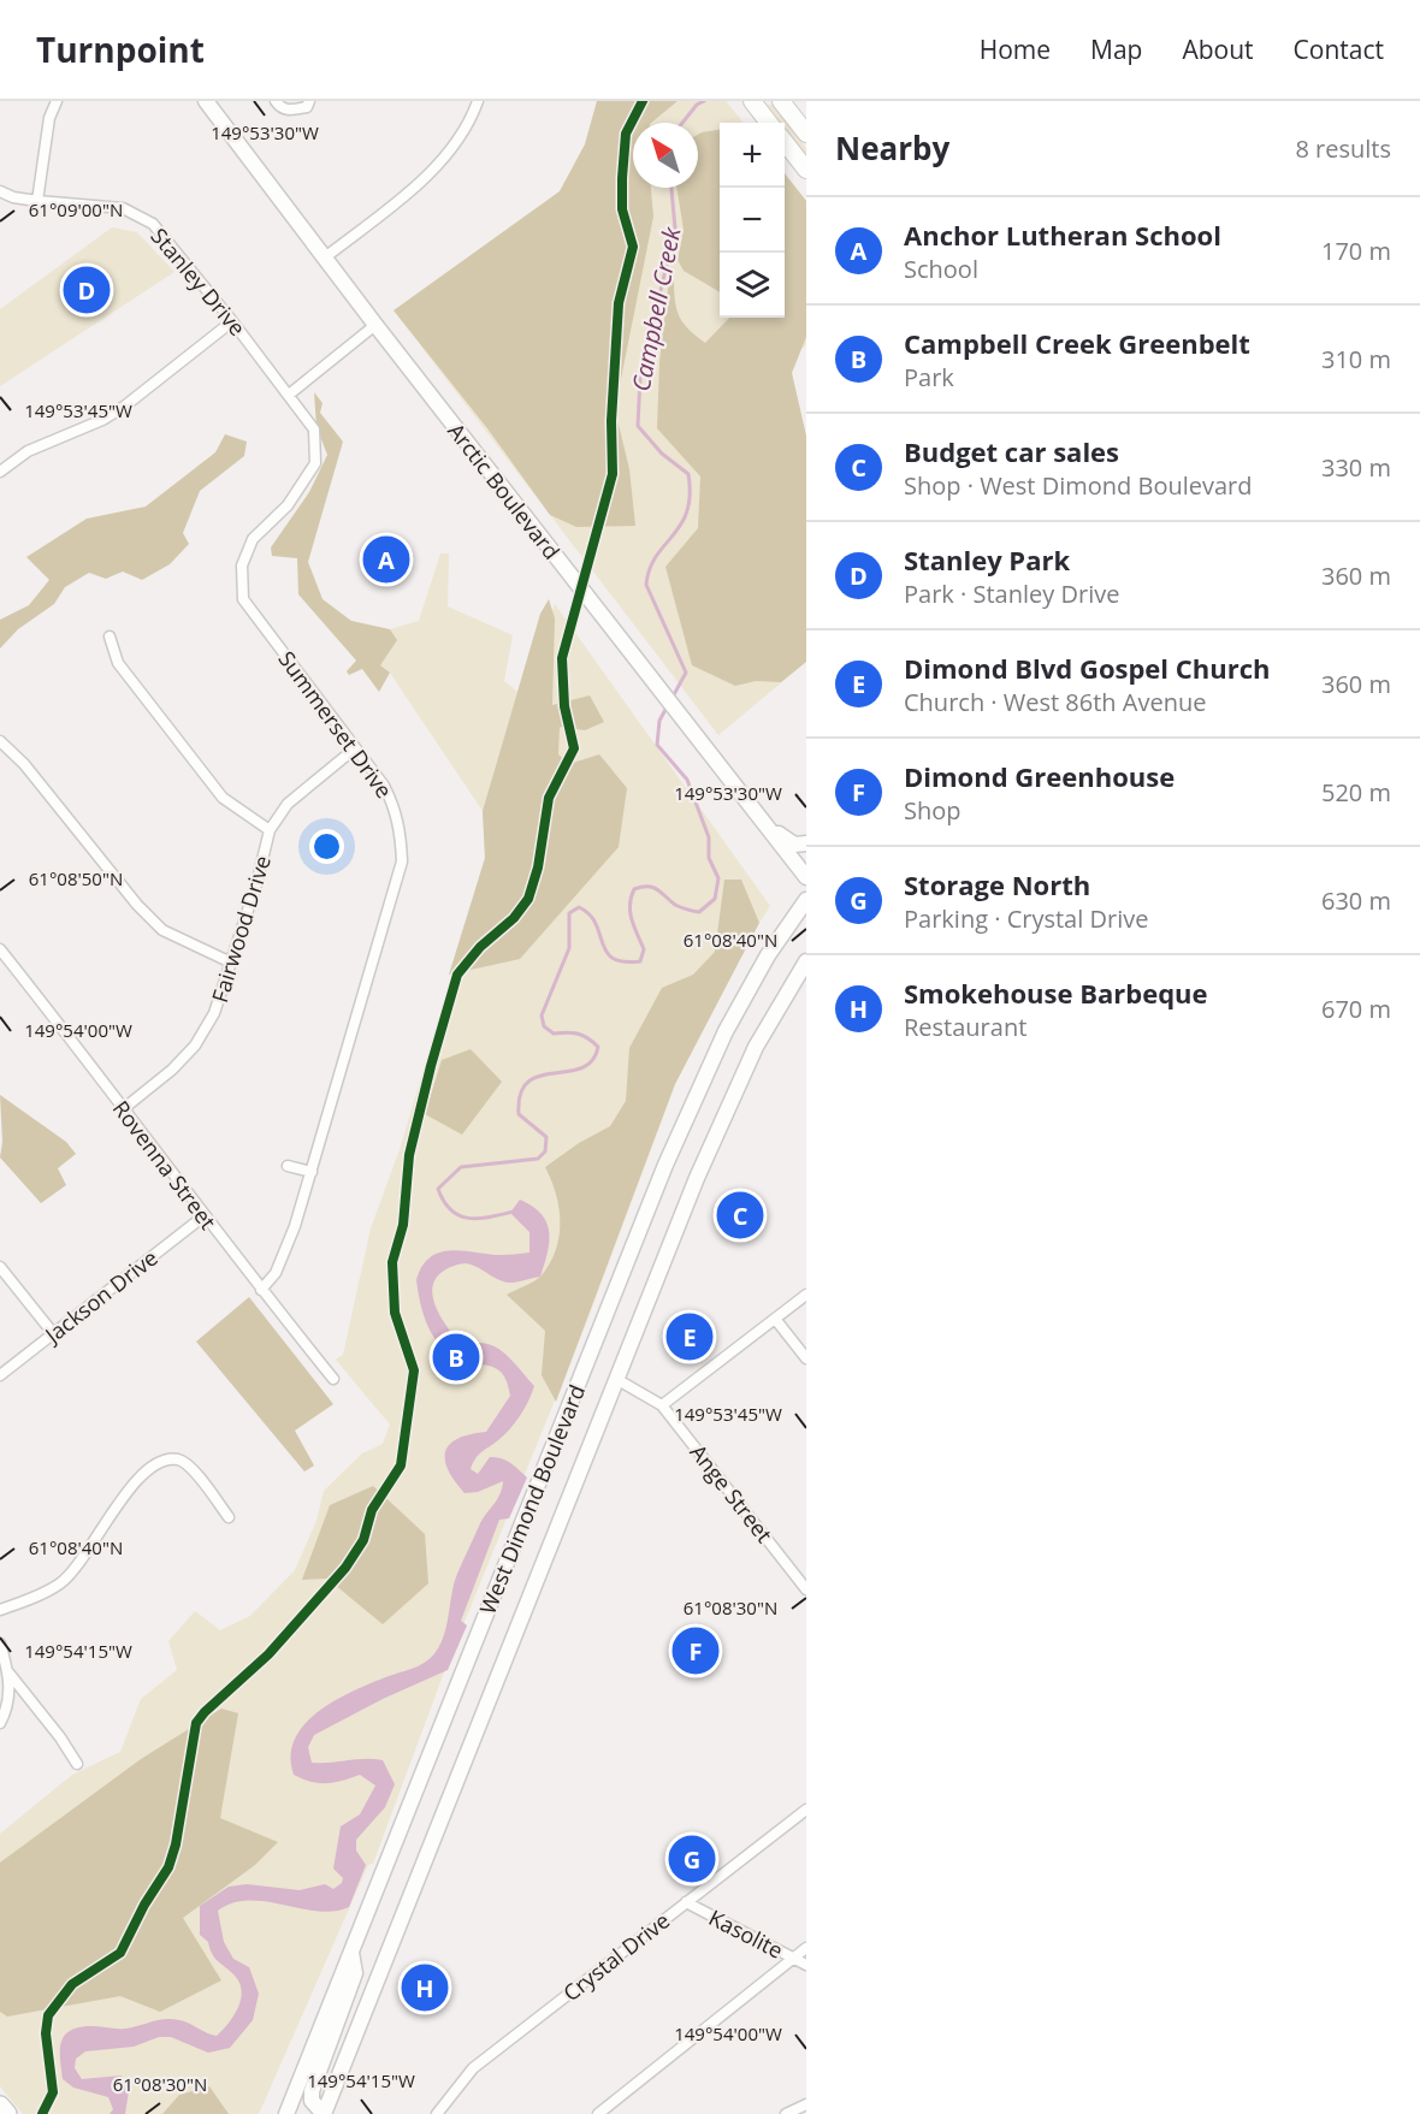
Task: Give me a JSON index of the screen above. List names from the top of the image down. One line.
{"streets":{"main road":["Arctic Boulevard","West Dimond Boulevard"],"street":["Stanley Drive","Summerset Drive","Fairwood Drive","Rovenna Street","Jackson Drive","Ange Street","Kasolite","Crystal Drive"]},"crossings":[["Stanley Drive","Summerset Drive"],["Summerset Drive","Fairwood Drive"],["Summerset Drive","Rovenna Street"],["Fairwood Drive","Rovenna Street"],["Rovenna Street","Jackson Drive"],["Ange Street","West Dimond Boulevard"],["Kasolite","Crystal Drive"]],"water":["Campbell Creek"],"north":"top left","page":{"header":"Turnpoint","nav":["Home","Map","About","Contact"],"heading":["Nearby","8 results"],"map_buttons":["+","−"],"list":[{"mark":"A","name":"Anchor Lutheran School","note":"School","value":"170 m"},{"mark":"B","name":"Campbell Creek Greenbelt","note":"Park","value":"310 m"},{"mark":"C","name":"Budget car sales","note":"Shop · West Dimond Boulevard","value":"330 m"},{"mark":"D","name":"Stanley Park","note":"Park · Stanley Drive","value":"360 m"},{"mark":"E","name":"Dimond Blvd Gospel Church","note":"Church · West 86th Avenue","value":"360 m"},{"mark":"F","name":"Dimond Greenhouse","note":"Shop","value":"520 m"},{"mark":"G","name":"Storage North","note":"Parking · Crystal Drive","value":"630 m"},{"mark":"H","name":"Smokehouse Barbeque","note":"Restaurant","value":"670 m"}],"pins":["D","A","C","E","B","F","G","H"]},"coordinates":["149°53'30\"W","61°09'00\"N","149°53'45\"W","61°08'50\"N","61°08'40\"N","149°54'00\"W","61°08'30\"N","149°54'15\"W"]}
